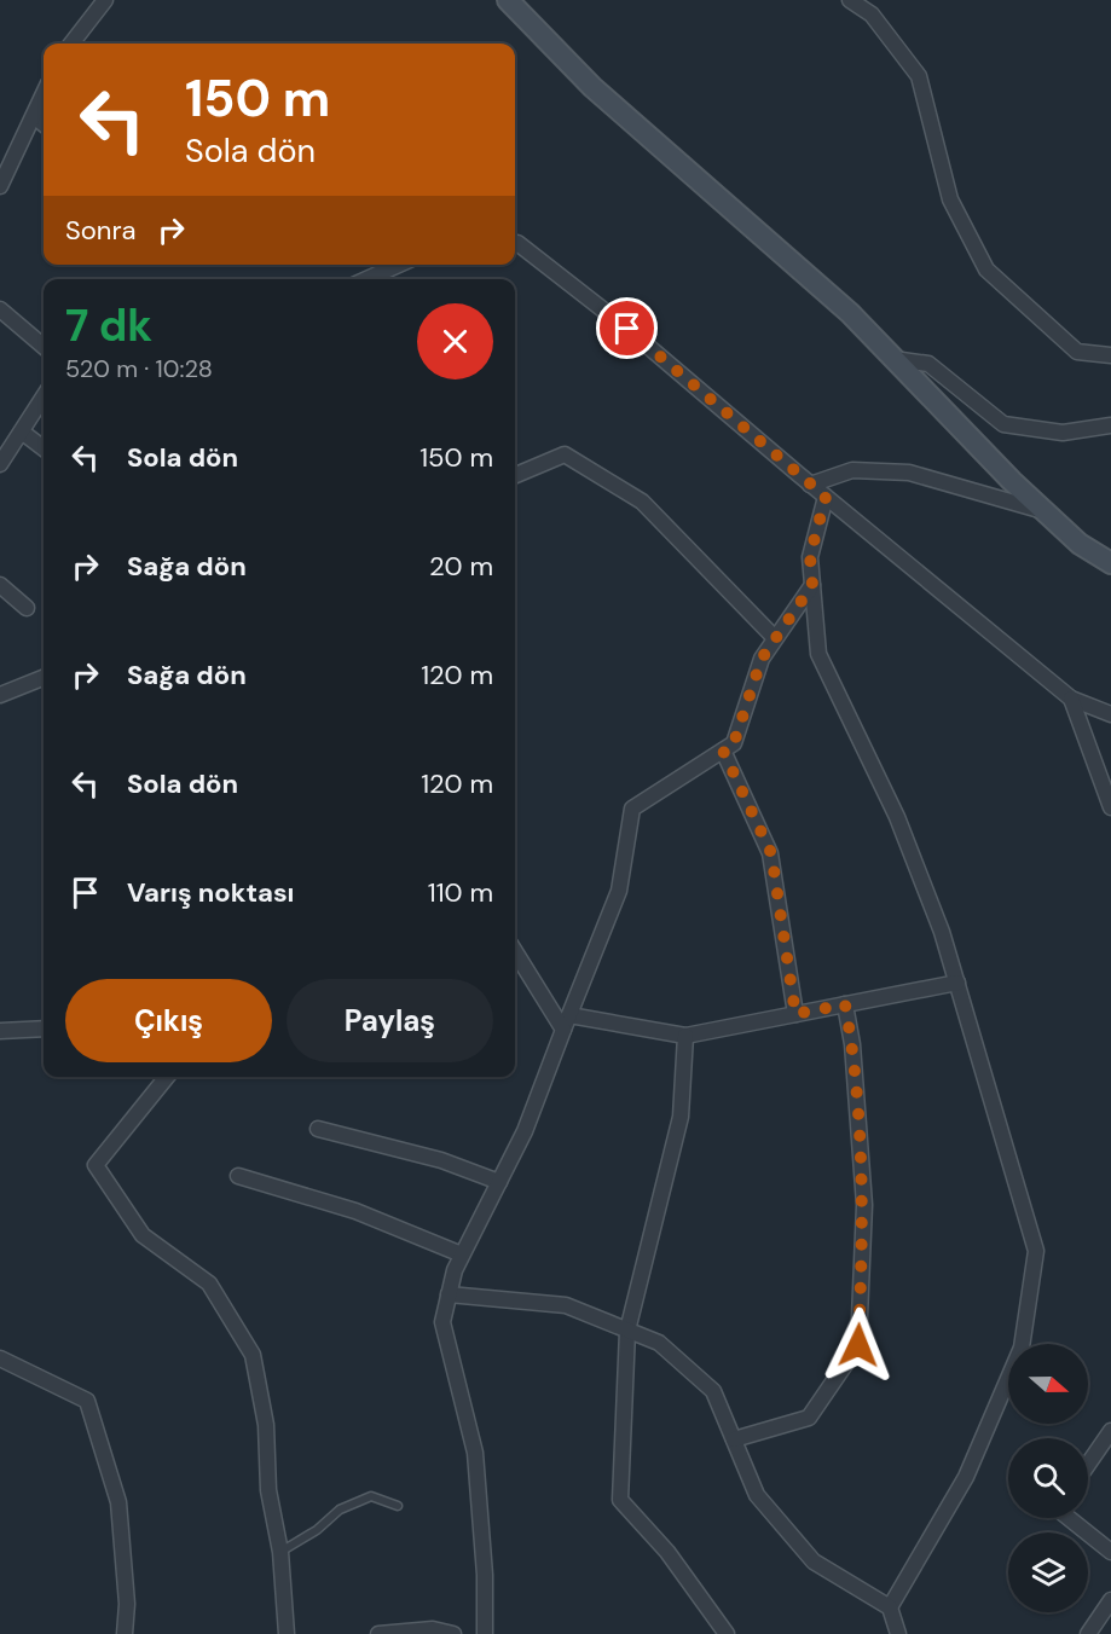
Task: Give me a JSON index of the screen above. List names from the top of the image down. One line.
{"north":"right","page":{"turn":["150 m","Sola dön"],"then":"Sonra","heading":["7 dk","520 m · 10:28"],"list":[{"name":"Sola dön","value":"150 m"},{"name":"Sağa dön","value":"20 m"},{"name":"Sağa dön","value":"120 m"},{"name":"Sola dön","value":"120 m"},{"name":"Varış noktası","value":"110 m"}],"buttons":["Çıkış","Paylaş"]}}
